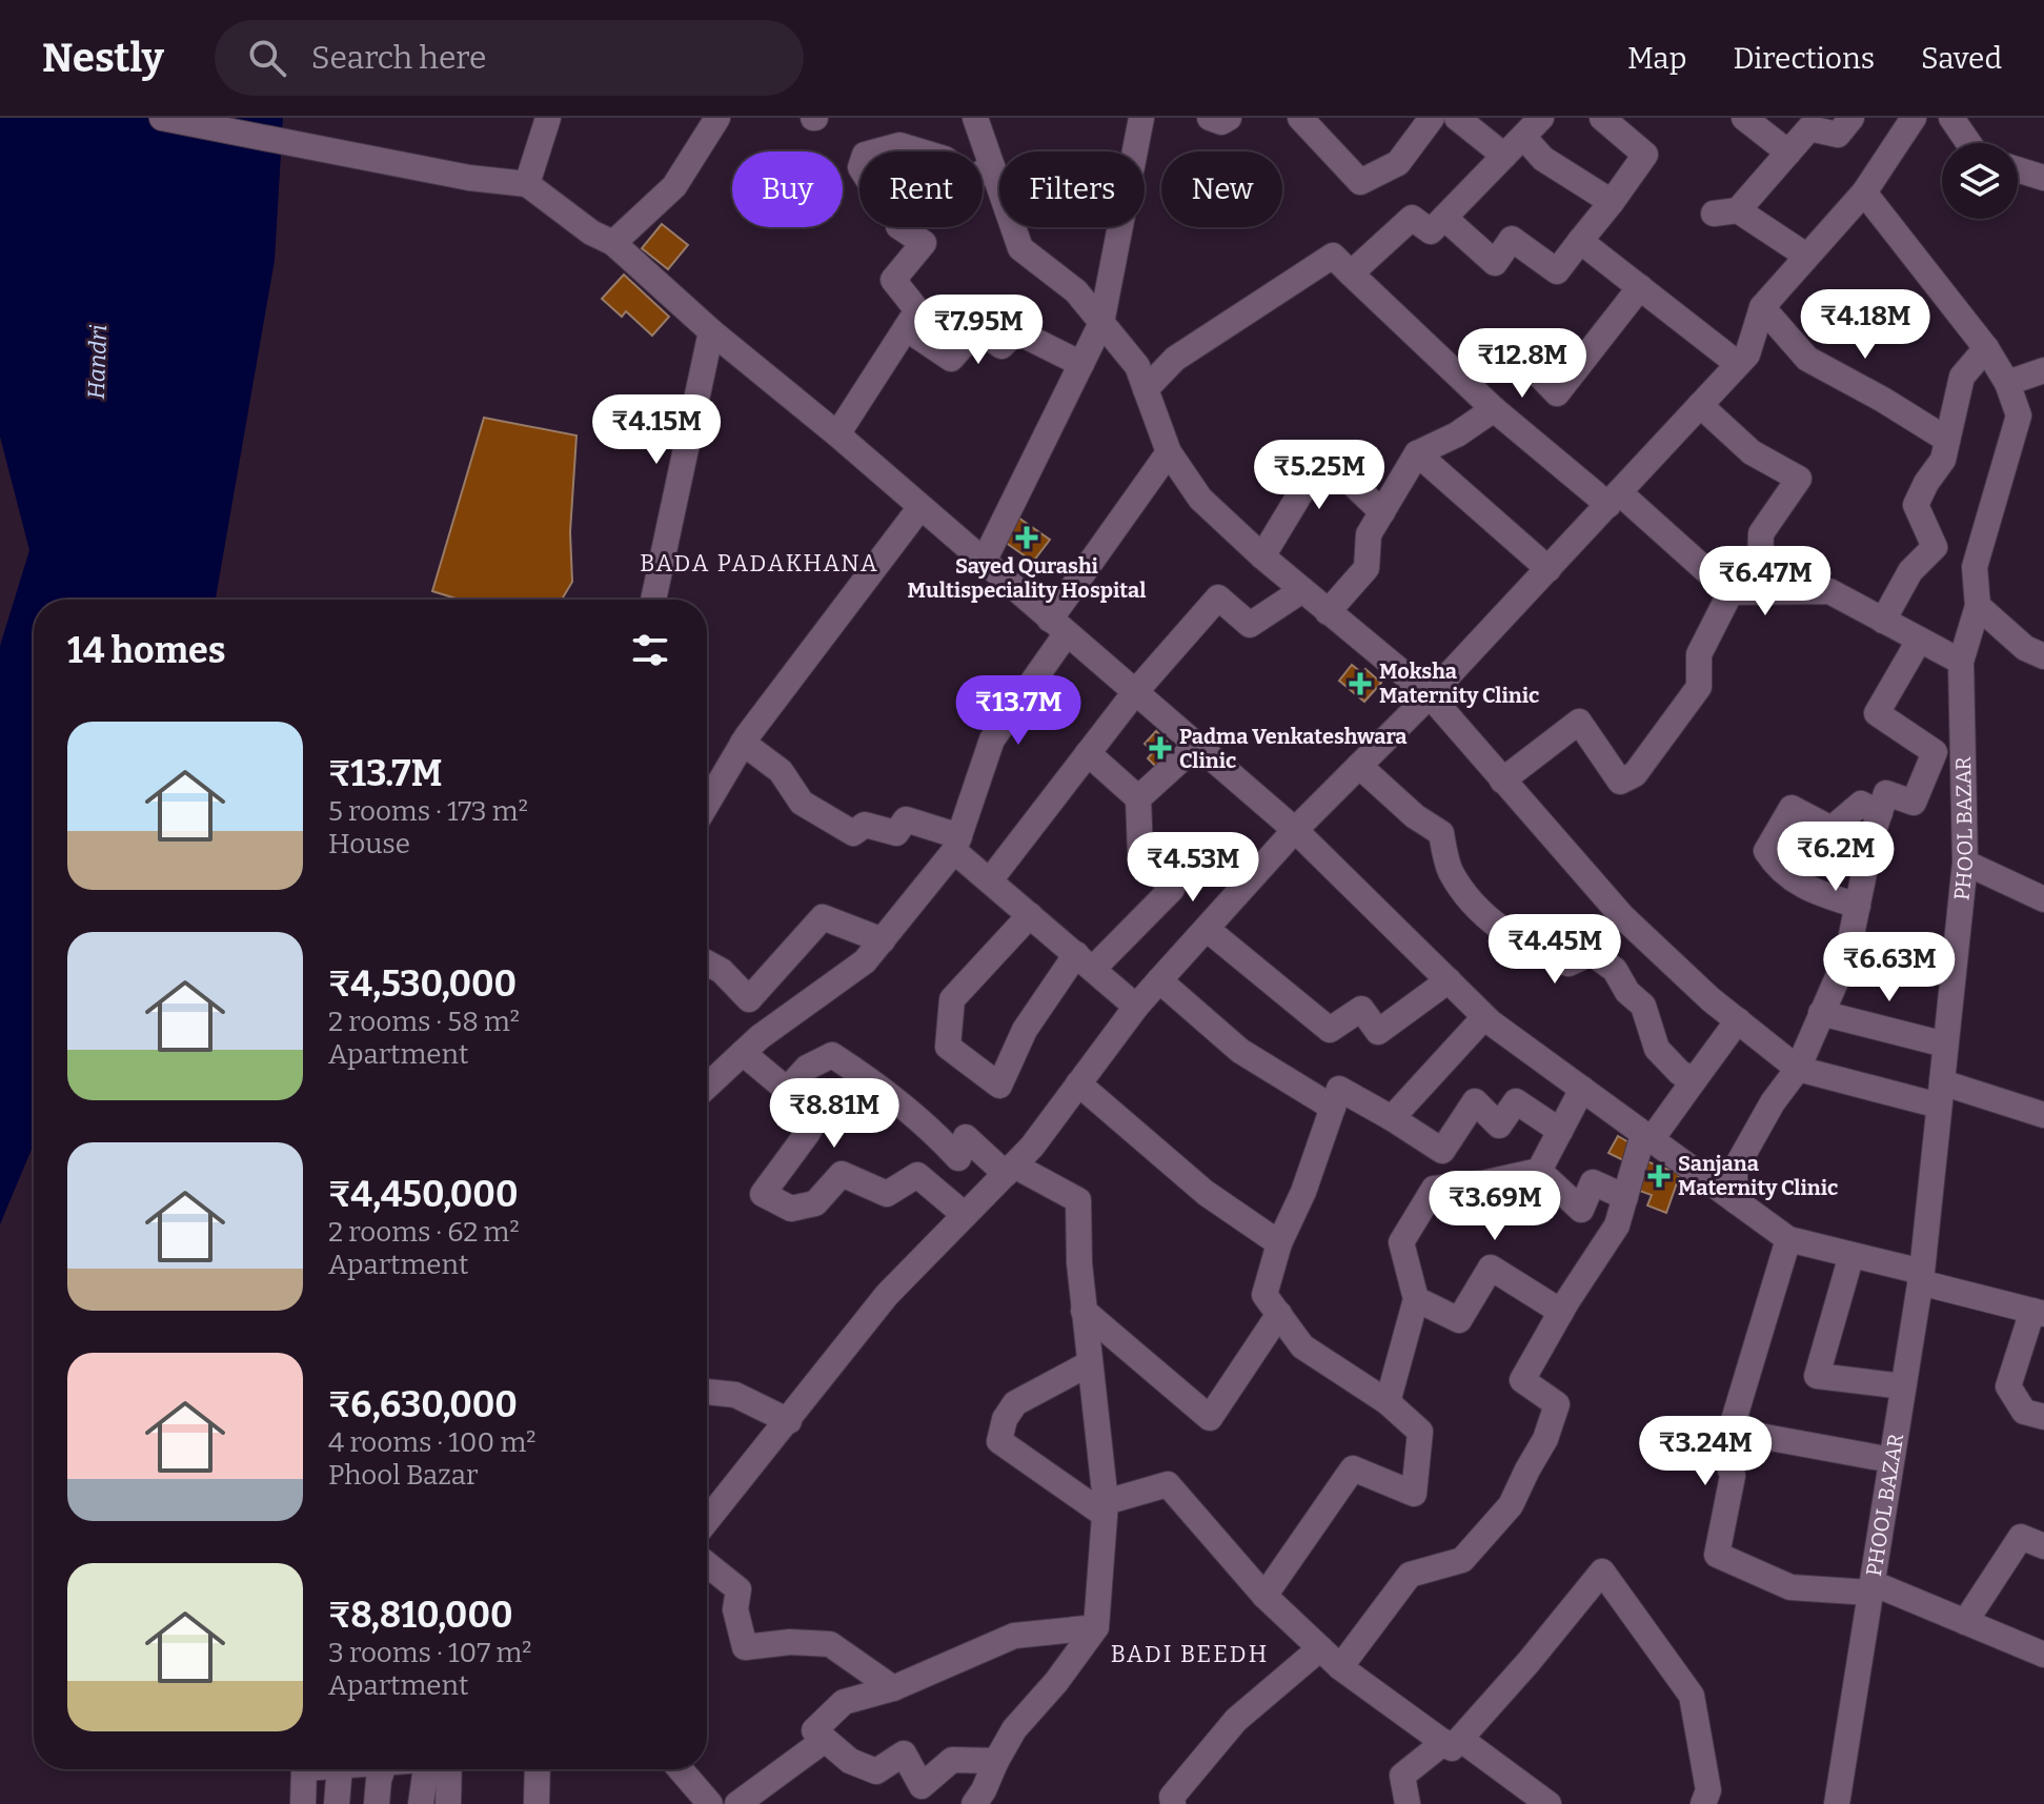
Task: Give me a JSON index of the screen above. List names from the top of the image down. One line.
{"streets":{"street":["PHOOL BAZAR"]},"districts":["BADA PADAKHANA","BADI BEEDH"],"water":["Handri"],"places":{"health":["Sayed Qurashi Multispeciality Hospital","Moksha Maternity Clinic","Padma Venkateshwara Clinic","Sanjana Maternity Clinic"]},"page":{"header":"Nestly","search":"Search here","nav":["Map","Directions","Saved"],"chip":["Buy","Rent","Filters","New"],"price":["₹4.18M","₹7.95M","₹12.8M","₹4.15M","₹5.25M","₹6.47M","₹13.7M","₹6.2M","₹4.53M","₹4.45M","₹6.63M","₹8.81M","₹3.69M","₹3.24M"],"heading":"14 homes","list":[{"name":"₹13.7M","note":"5 rooms · 173 m² · House"},{"name":"₹4,530,000","note":"2 rooms · 58 m² · Apartment"},{"name":"₹4,450,000","note":"2 rooms · 62 m² · Apartment"},{"name":"₹6,630,000","note":"4 rooms · 100 m² · Phool Bazar"},{"name":"₹8,810,000","note":"3 rooms · 107 m² · Apartment"}]}}
